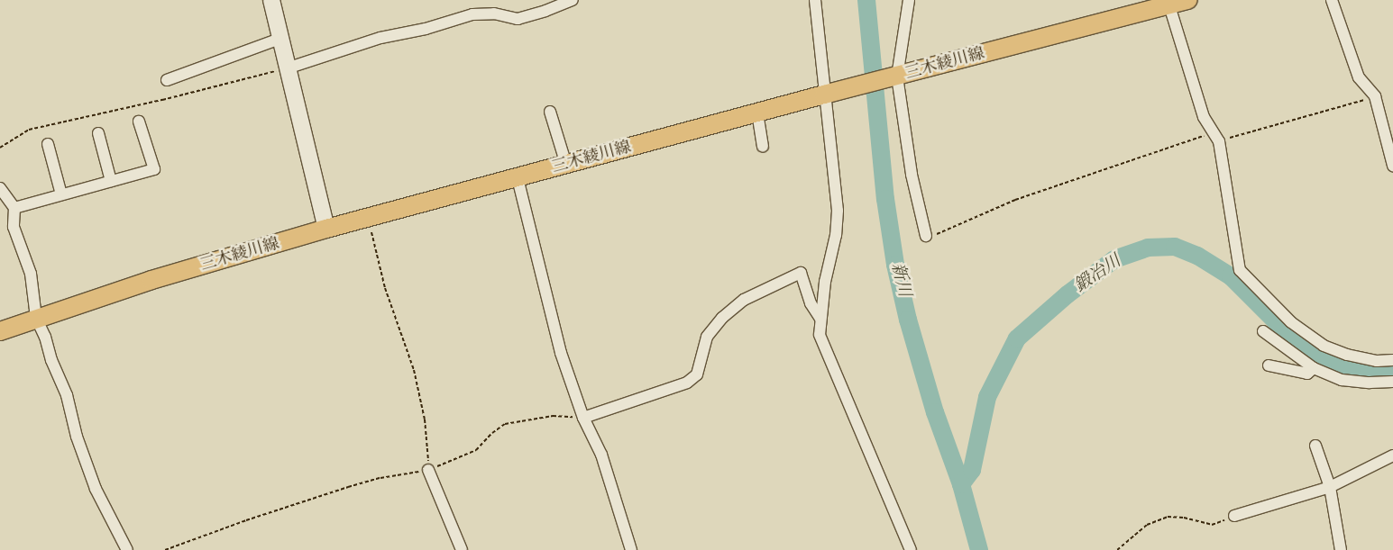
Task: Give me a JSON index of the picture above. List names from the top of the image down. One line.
{"streets":{"main road":["三木綾川線"]},"water":["鍛冶川","新川"]}
